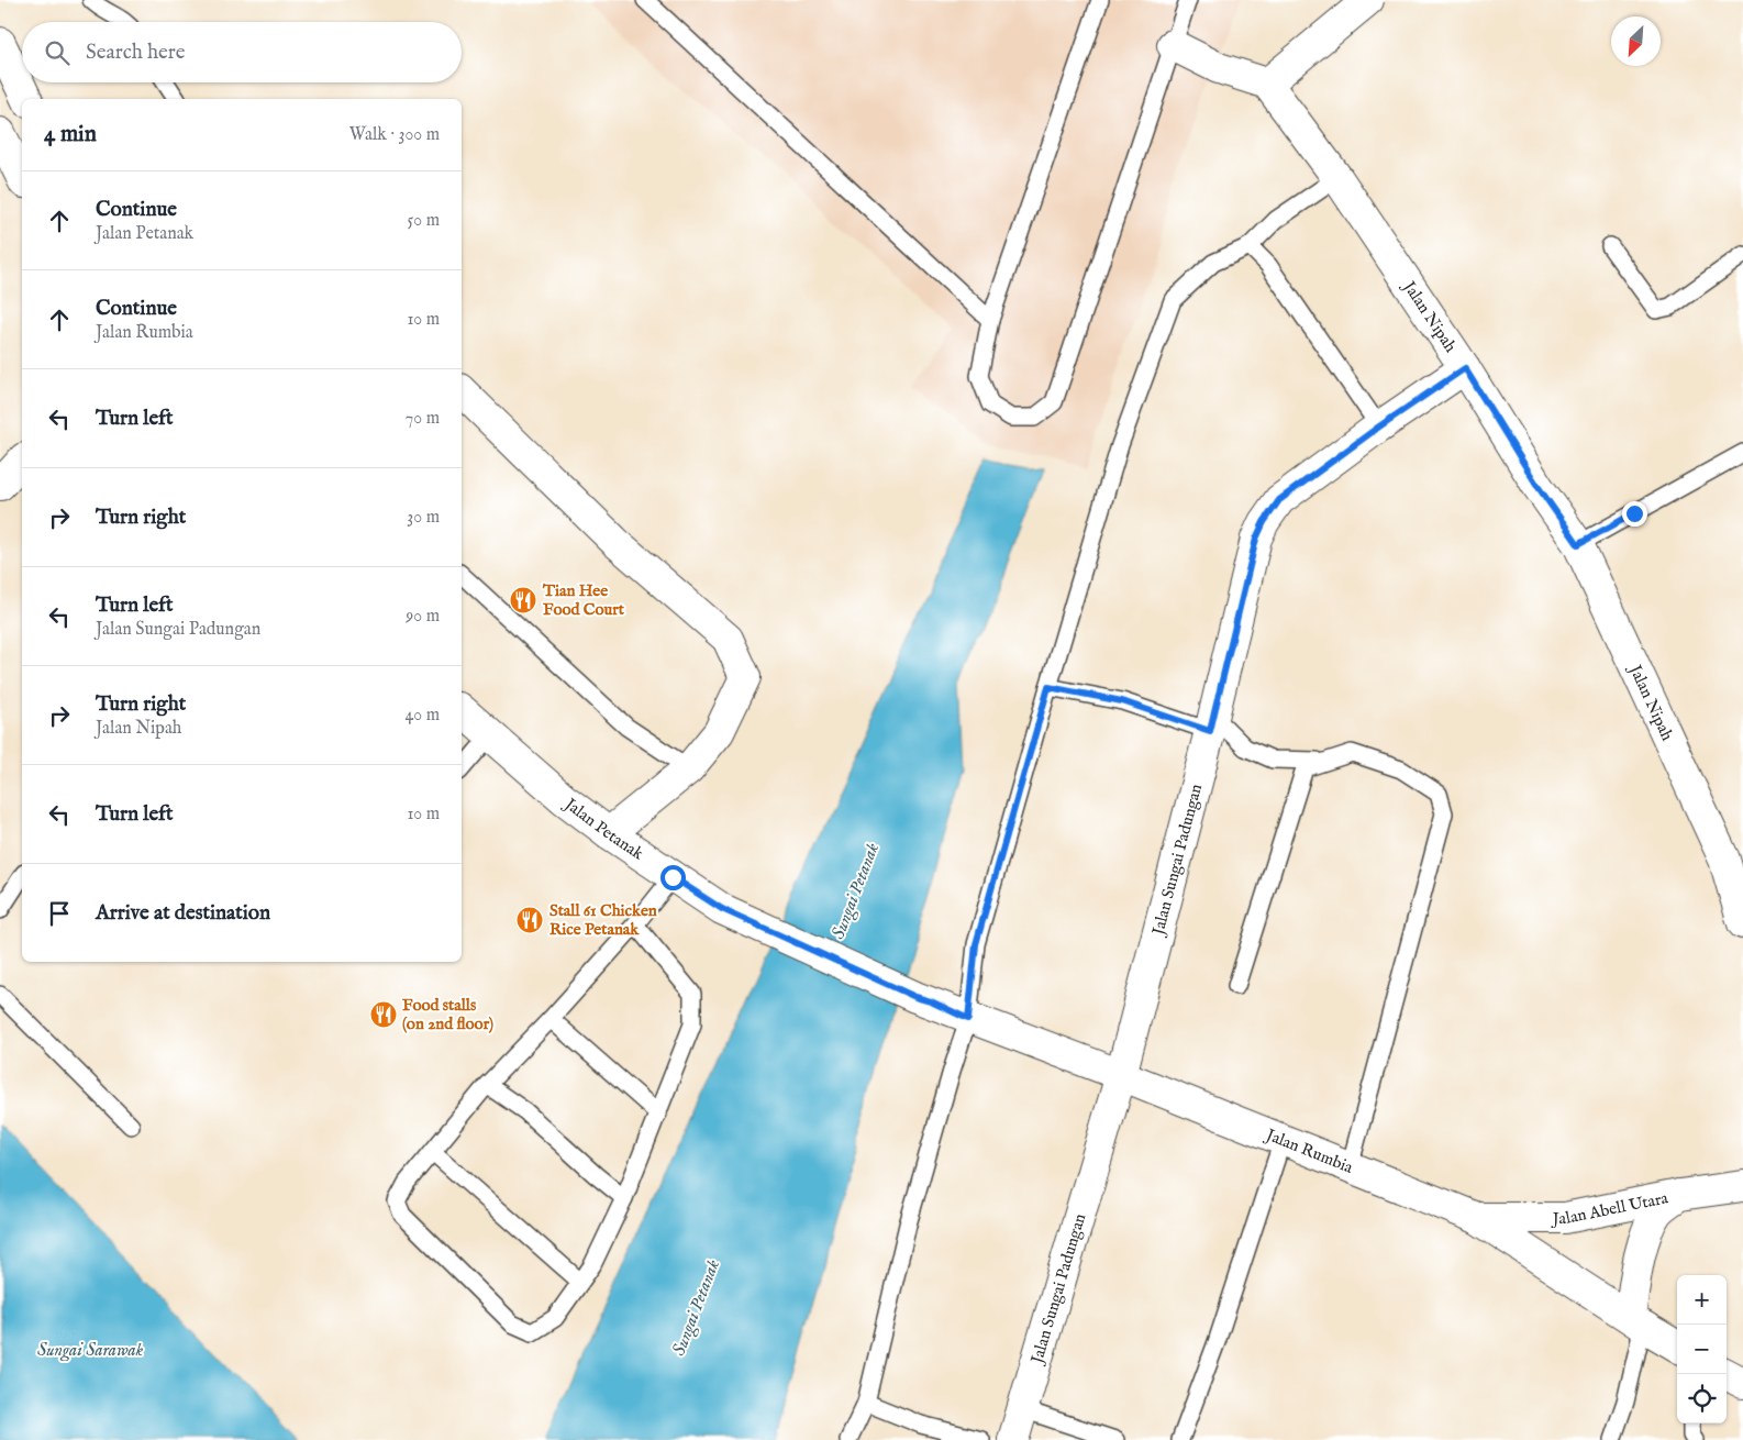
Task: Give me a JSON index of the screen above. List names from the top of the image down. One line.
{"streets":{"street":["Jalan Nipah","Jalan Petanak","Jalan Sungai Padungan","Jalan Rumbia","Jalan Abell Utara"]},"crossings":[["Jalan Nipah","Jalan Sungai Padungan"],["Jalan Petanak","Jalan Rumbia"],["Jalan Sungai Padungan","Jalan Rumbia"],["Jalan Rumbia","Jalan Abell Utara"]],"water":["Sungai Petanak","Sungai Sarawak"],"places":{"restaurant":["Tian Hee Food Court","Stall 61 Chicken Rice Petanak","Food stalls (on 2nd floor)"]},"north":"bottom left","page":{"search":"Search here","heading":["4 min","Walk · 300 m"],"list":[["Continue","Jalan Petanak","50 m"],["Continue","Jalan Rumbia","10 m"],["Turn left","70 m"],["Turn right","30 m"],["Turn left","Jalan Sungai Padungan","90 m"],["Turn right","Jalan Nipah","40 m"],["Turn left","10 m"],"Arrive at destination"],"map_buttons":["+","−"]}}
